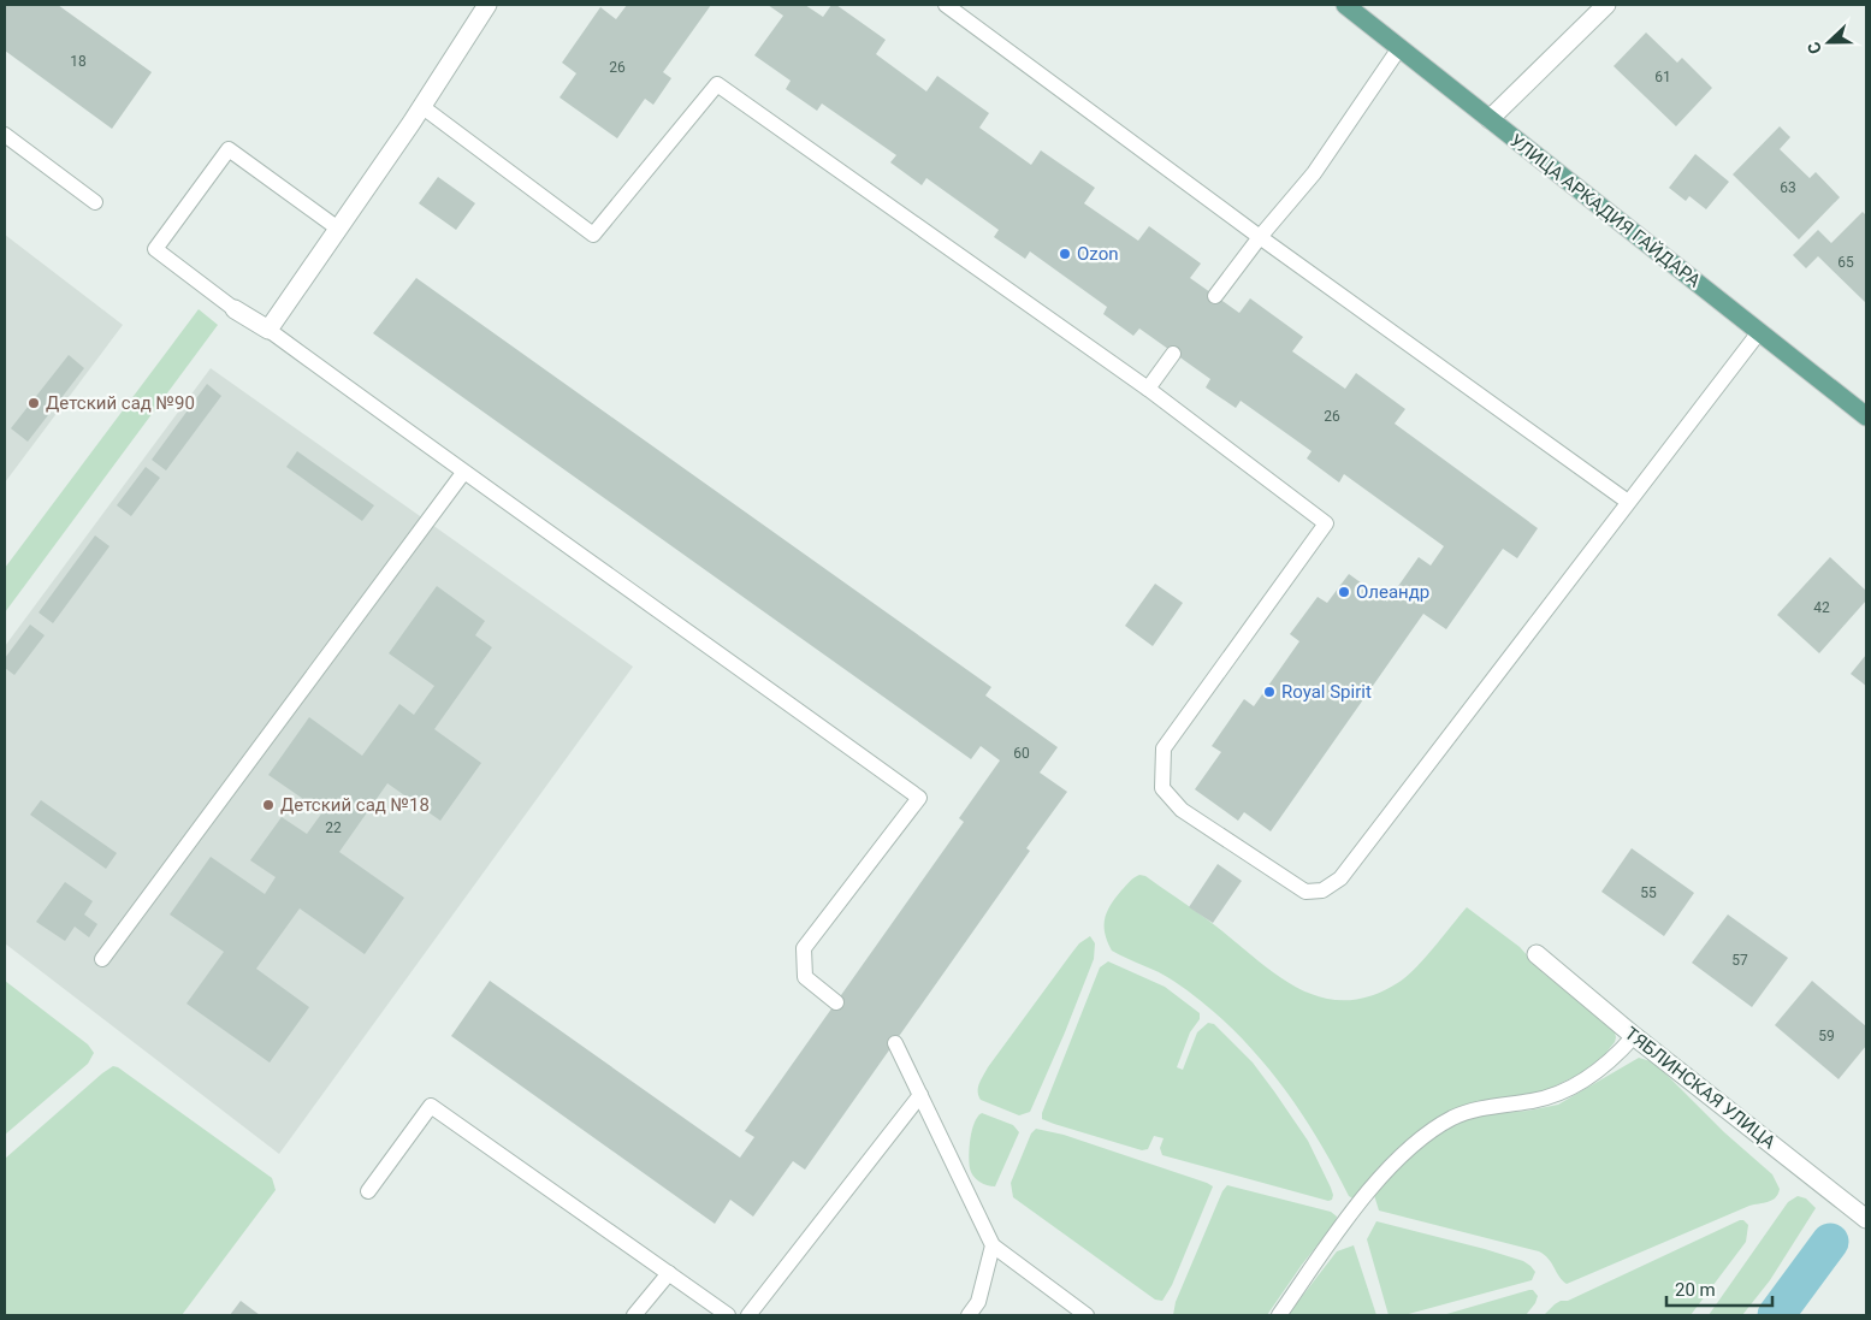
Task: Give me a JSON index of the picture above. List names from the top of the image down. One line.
{"streets":{"main road":["УЛИЦА АРКАДИЯ ГАЙДАРА"],"street":["ТЯБЛИНСКАЯ УЛИЦА"]},"places":["Ozon","Детский сад №90","Олеандр","Royal Spirit","Детский сад №18"],"house_numbers":["18","26","61","63","65","26","42","60","22","55","57","59"],"scale_bar":"20 m","north":"left"}
